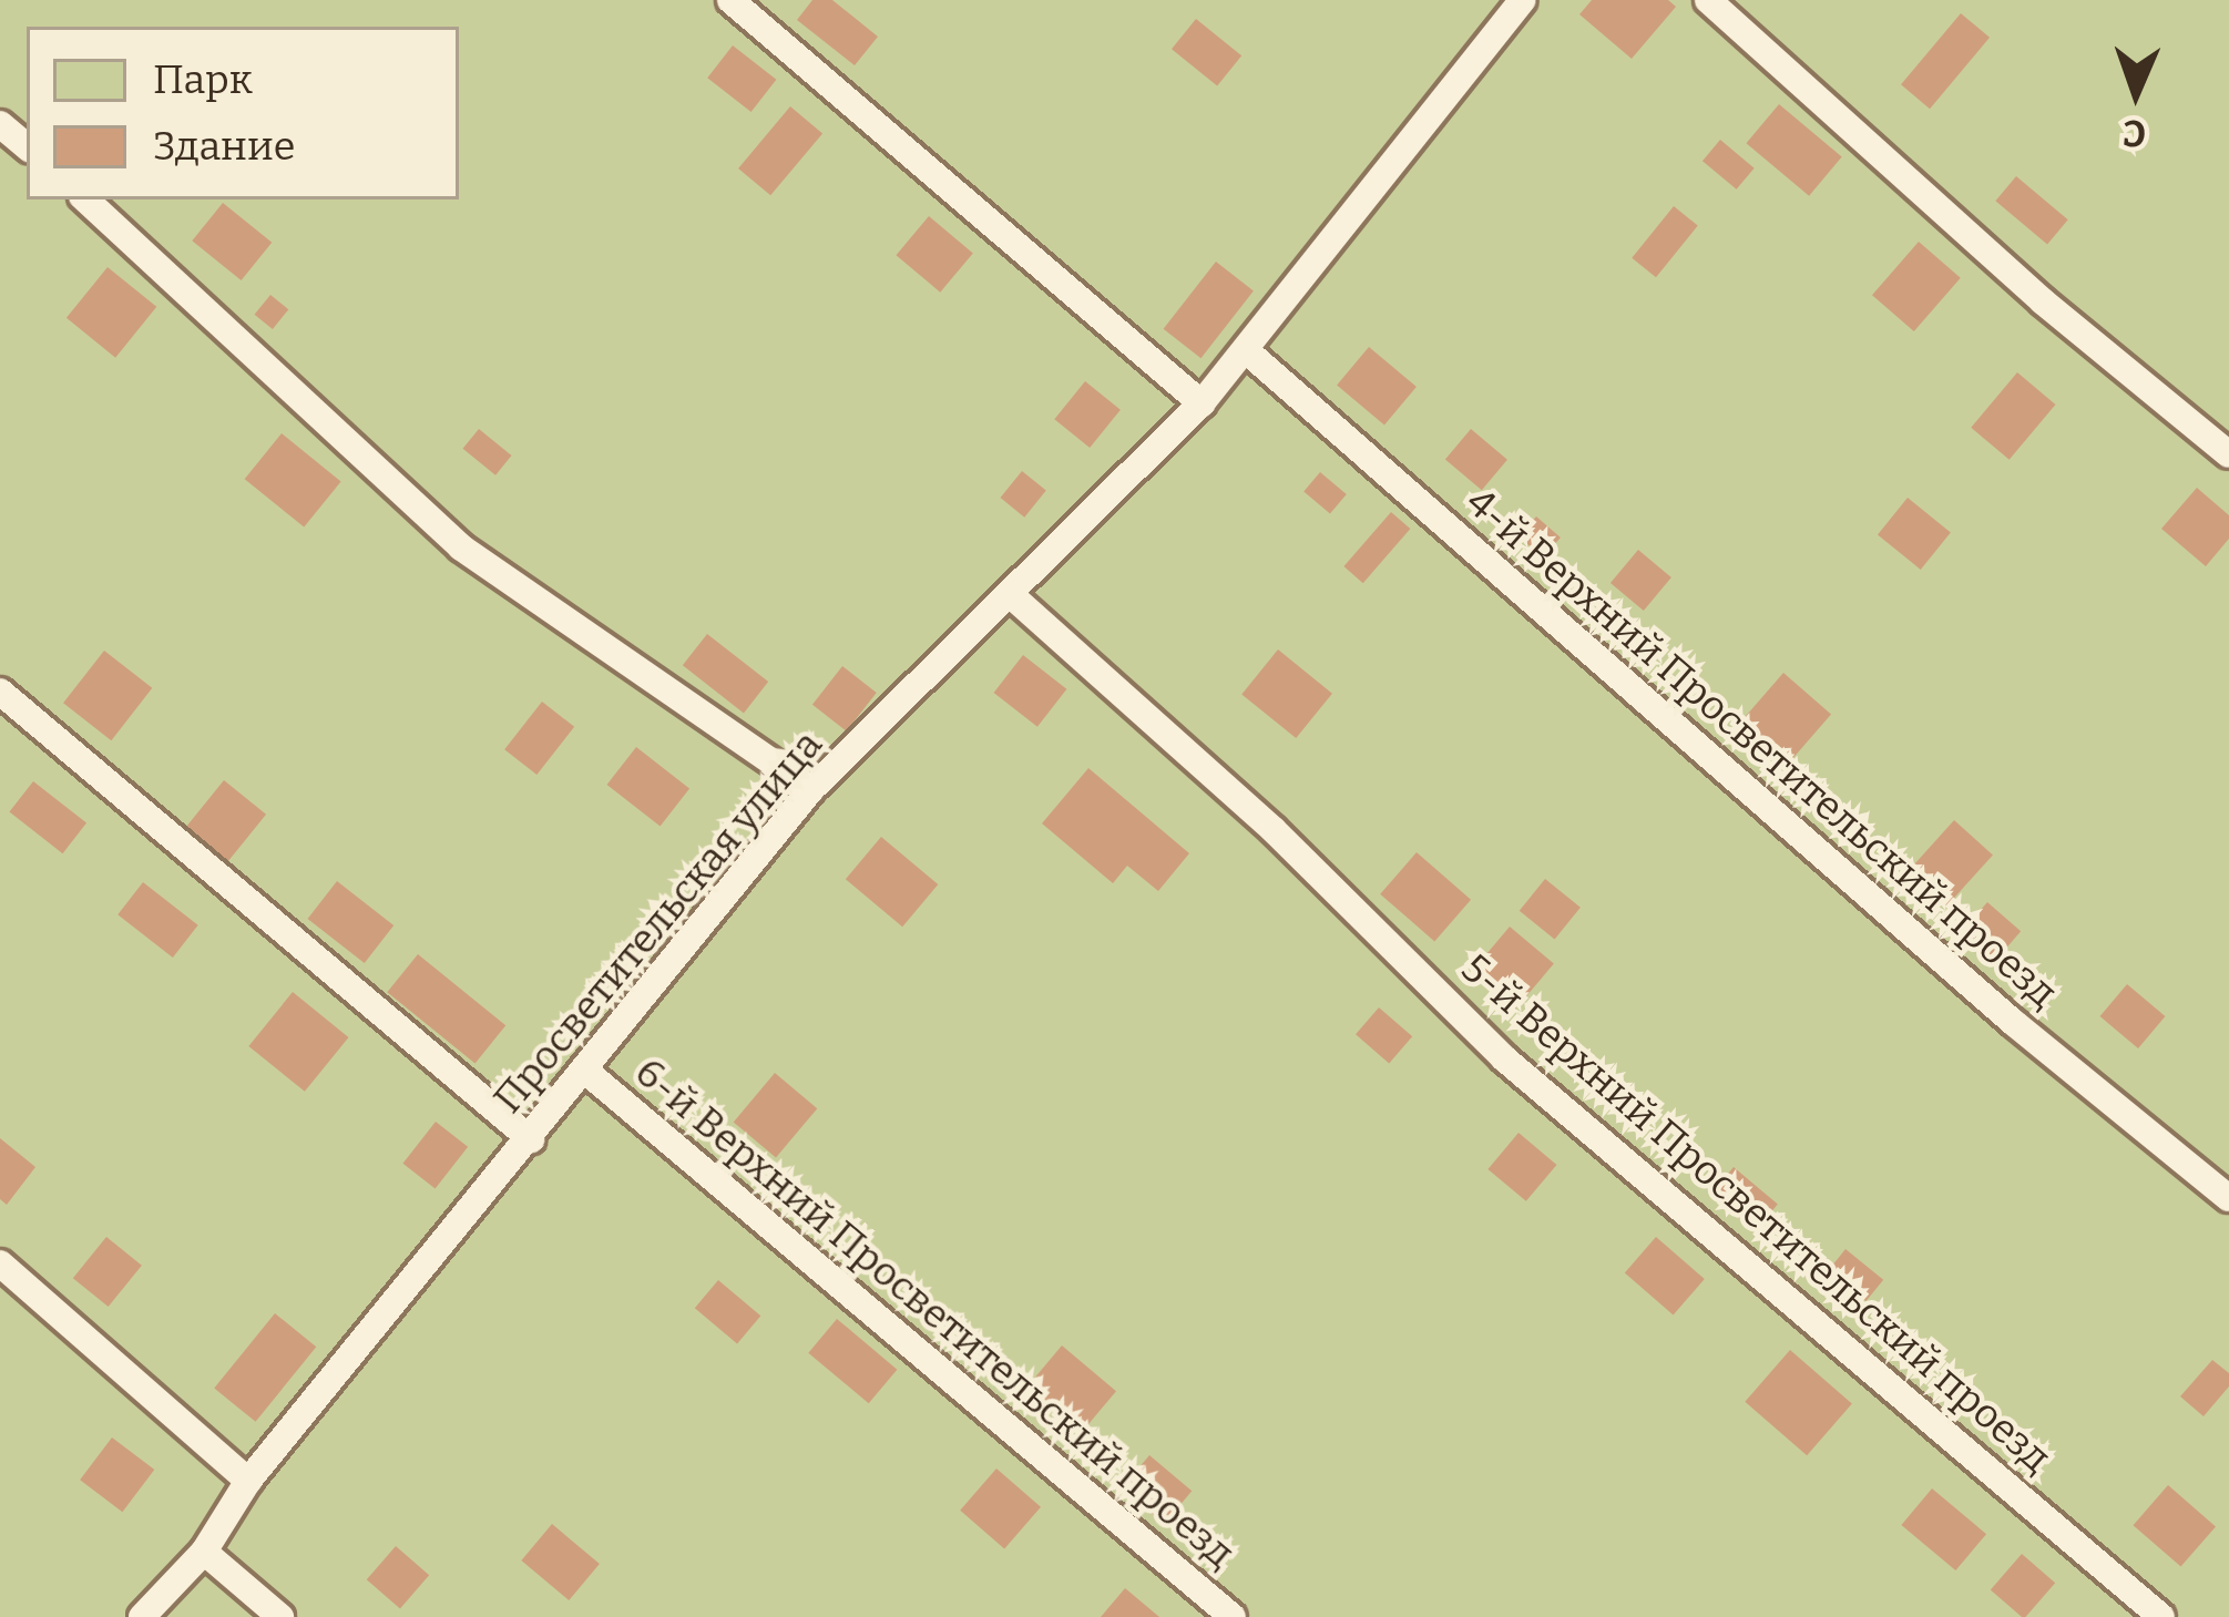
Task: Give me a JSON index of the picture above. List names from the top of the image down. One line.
{"streets":{"lane":["4-й Верхний Просветительский проезд","Просветительская улица","5-й Верхний Просветительский проезд","6-й Верхний Просветительский проезд"]},"crossings":[["4-й Верхний Просветительский проезд","Просветительская улица"],["Просветительская улица","5-й Верхний Просветительский проезд"],["Просветительская улица","6-й Верхний Просветительский проезд"]],"legend":["Парк","Здание"],"north":"bottom"}
